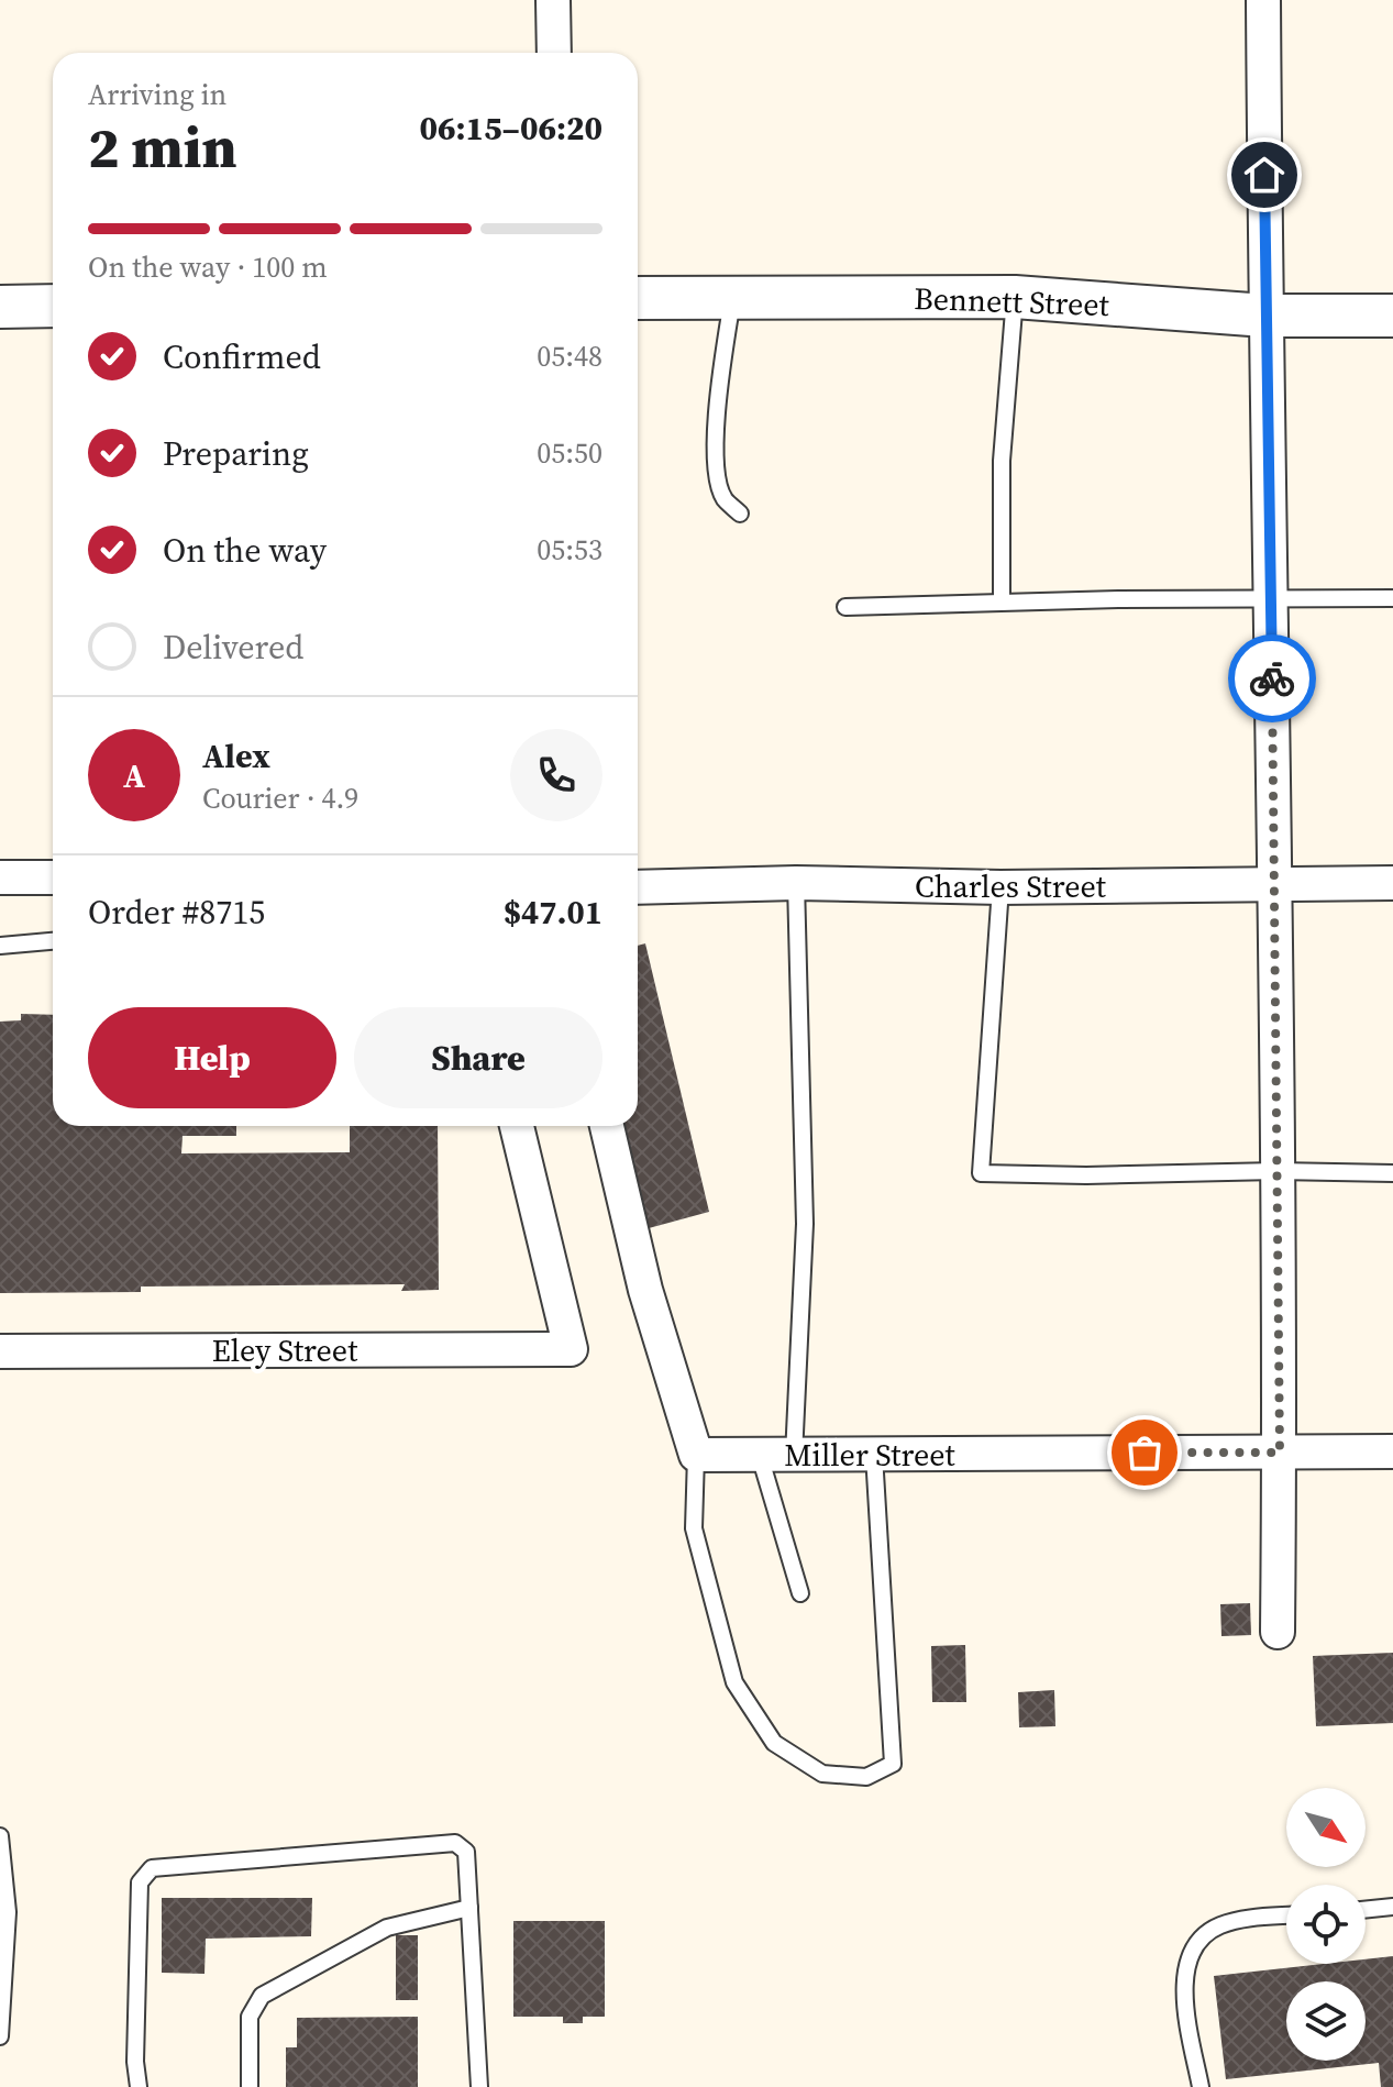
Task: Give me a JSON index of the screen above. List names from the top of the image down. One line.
{"streets":{"street":["Bennett Street","Charles Street","Eley Street","Miller Street"]},"north":"bottom right","page":{"heading":["2 min","Arriving in","06:15–06:20"],"panel":["Alex","Courier · 4.9","Order #8715","$47.01"],"bar":"On the way · 100 m","list":[["Confirmed","05:48"],["Preparing","05:50"],["On the way","05:53"],"Delivered"],"round":"A","buttons":["Help","Share"]}}
